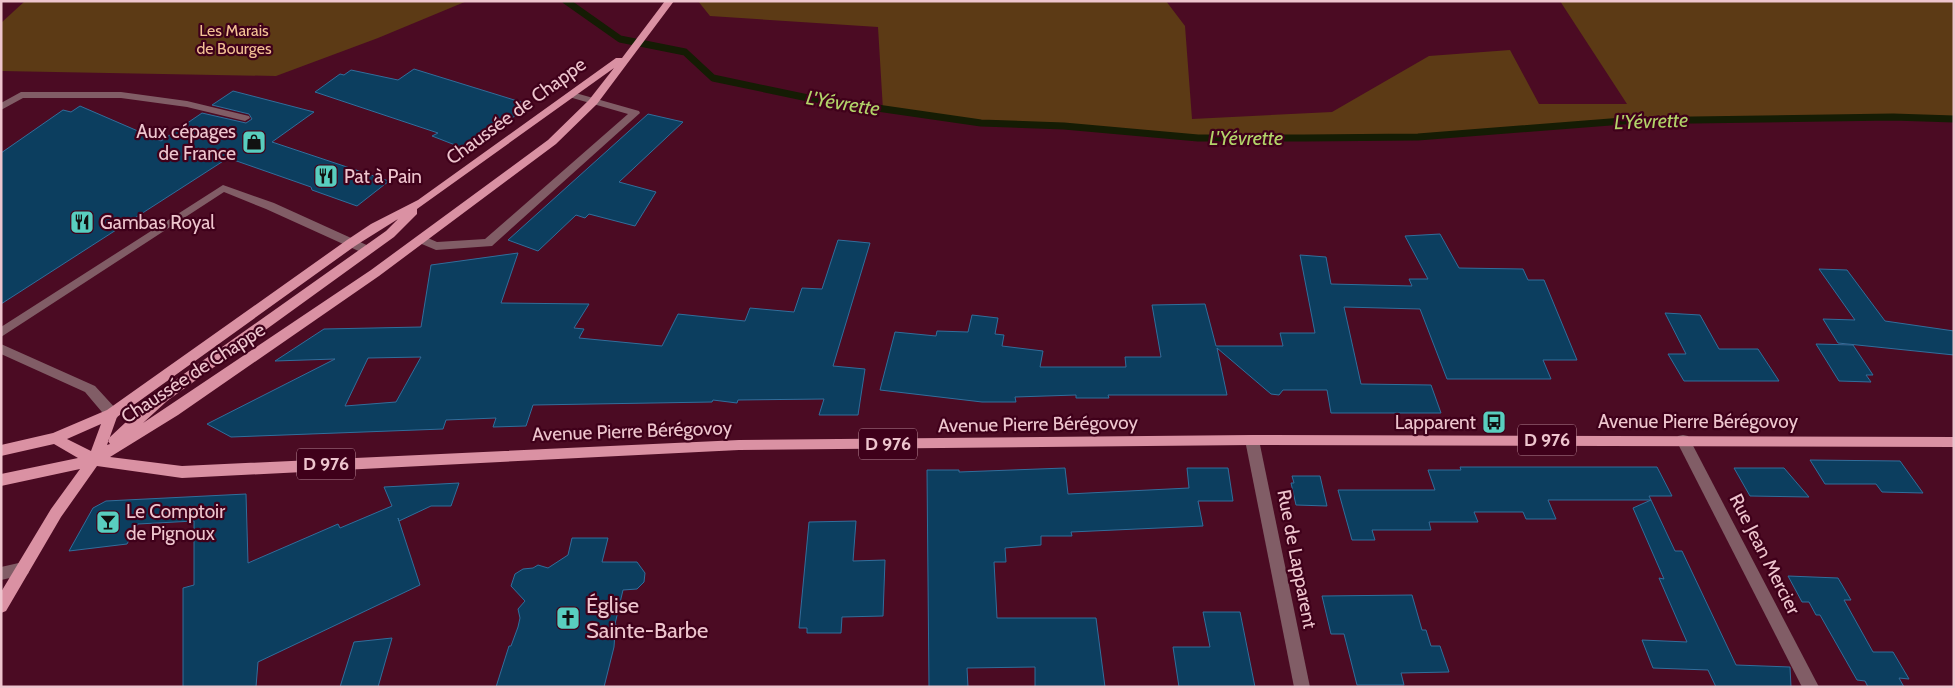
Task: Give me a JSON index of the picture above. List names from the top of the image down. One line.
{"streets":{"main road":["Chaussée de Chappe","Avenue Pierre Bérégovoy","D 976"],"street":["Rue Jean Mercier","Rue de Lapparent"]},"crossings":[["Chaussée de Chappe","Avenue Pierre Bérégovoy"],["Avenue Pierre Bérégovoy","Rue Jean Mercier"],["Avenue Pierre Bérégovoy","Rue de Lapparent"]],"water":["L'Yévrette"],"parks":["Les Marais de Bourges"],"places":{"shop":["Aux cépages de France"],"restaurant":["Pat à Pain","Gambas Royal"],"bus stop":["Lapparent"],"bar":["Le Comptoir de Pignoux"],"church":["Église Sainte-Barbe"]}}
